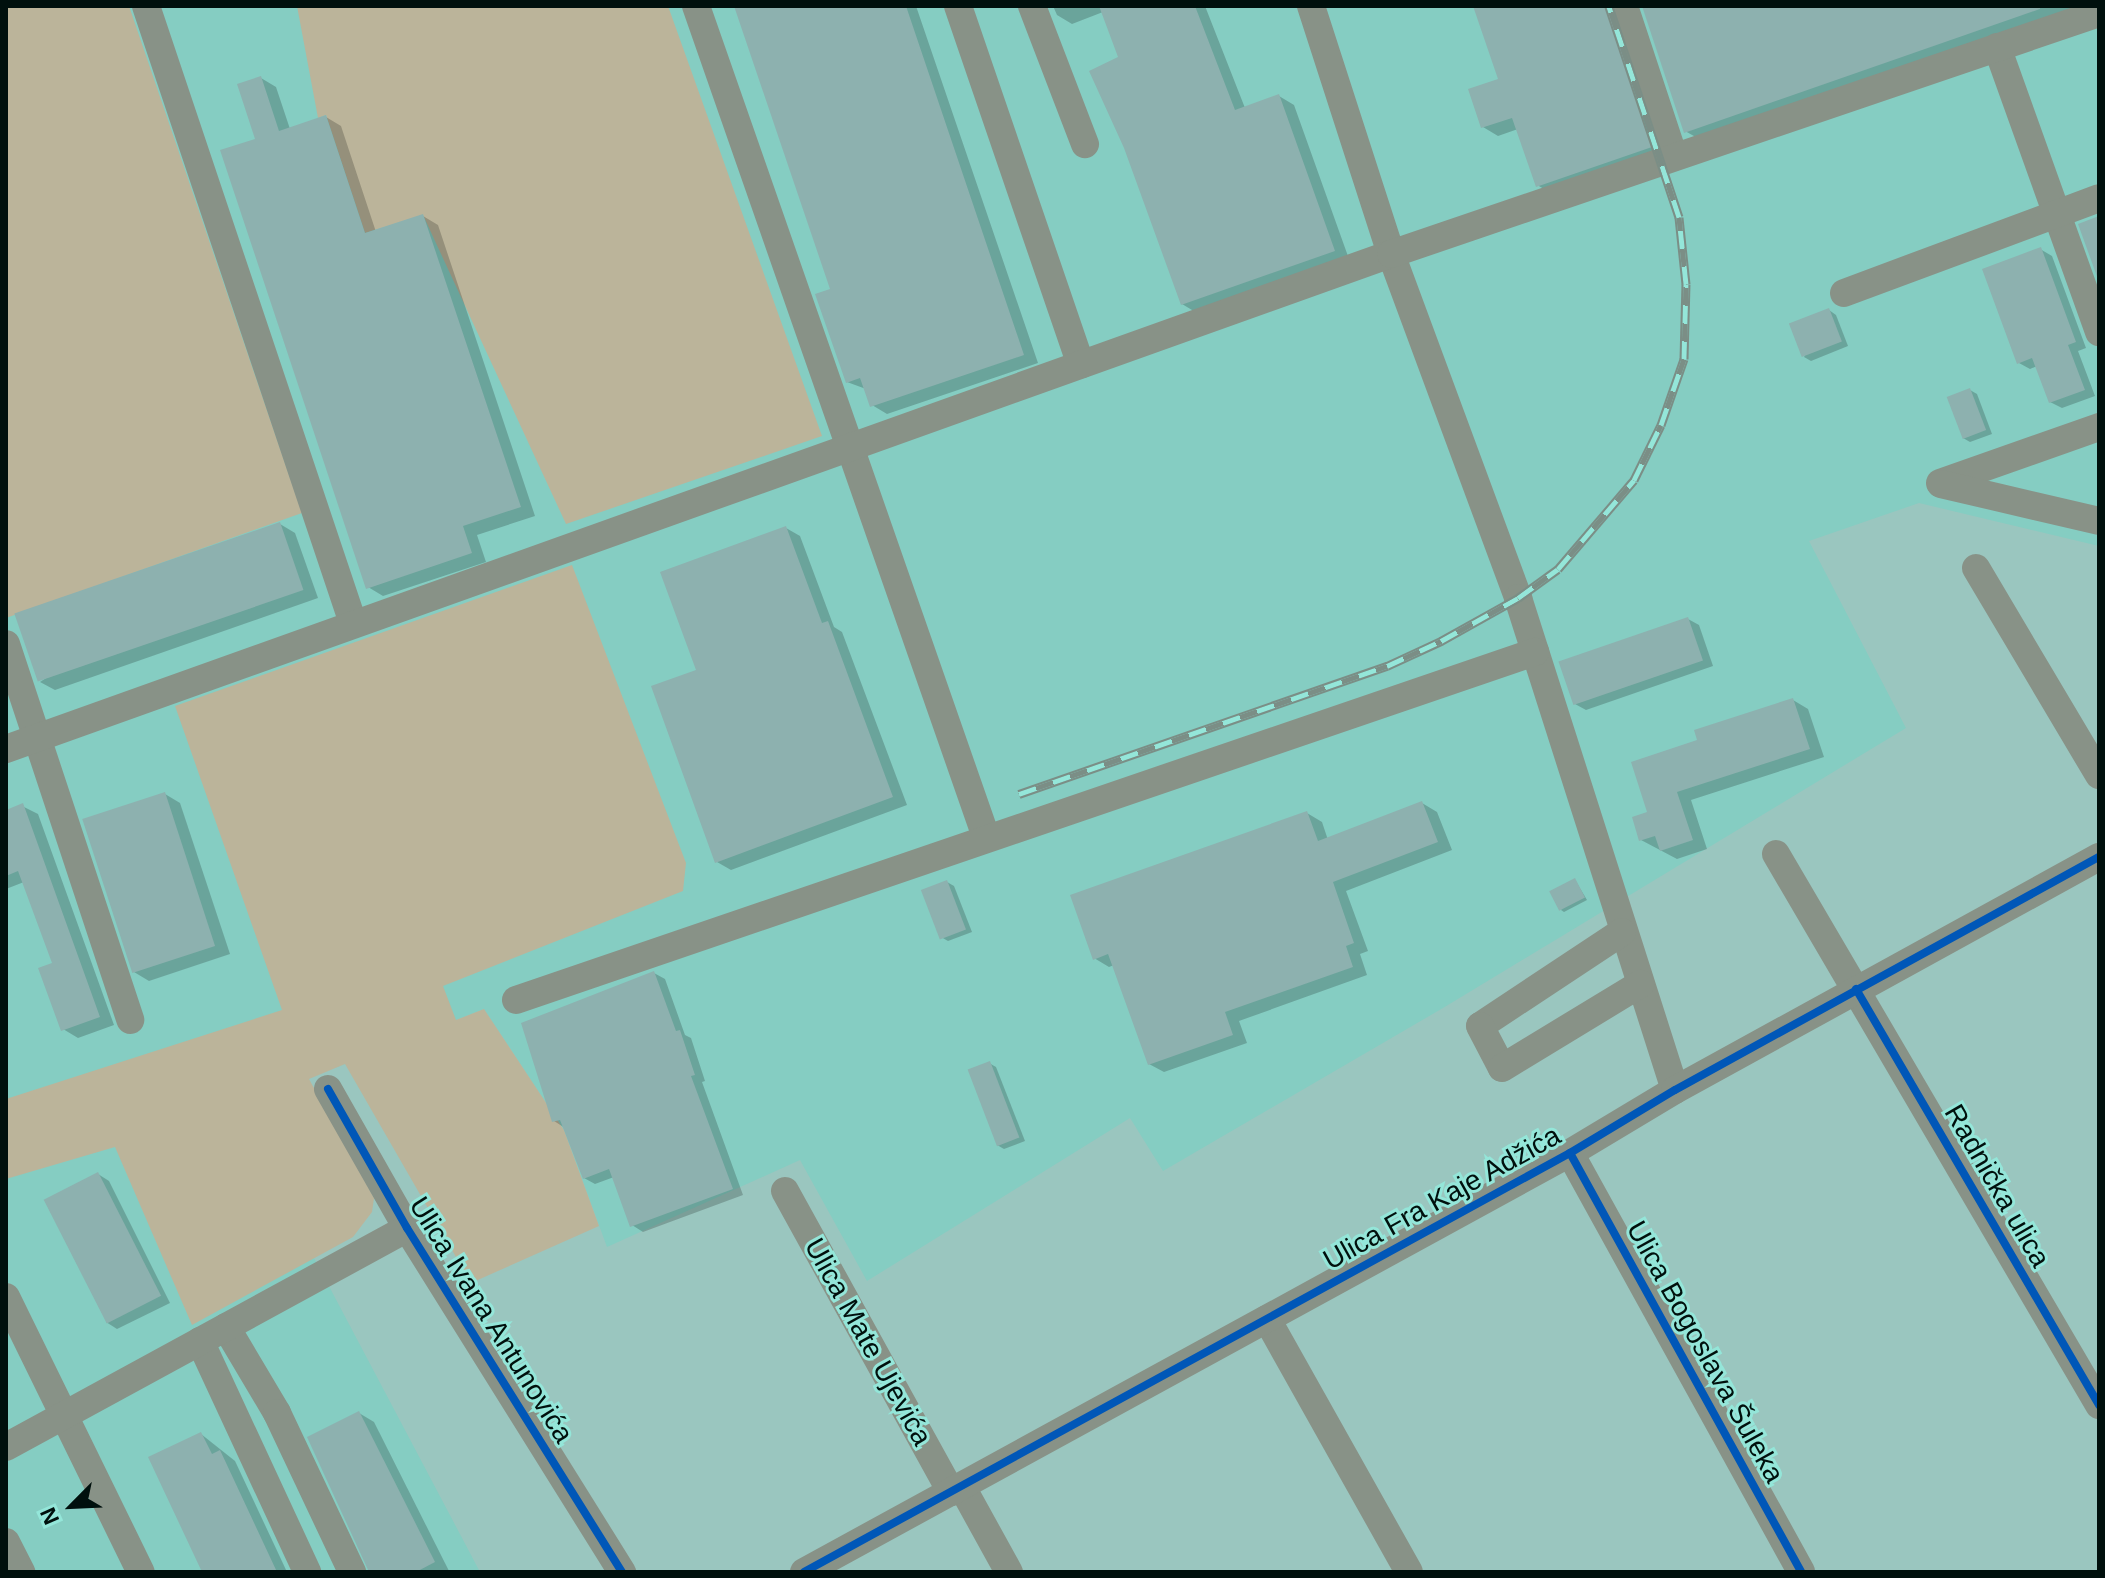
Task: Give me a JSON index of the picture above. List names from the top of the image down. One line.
{"streets":{"street":["Radnička ulica","Ulica Fra Kaje Adžića","Ulica Ivana Antunovića","Ulica Mate Ujevića","Ulica Bogoslava Šuleka"]},"crossings":[["Radnička ulica","Ulica Fra Kaje Adžića"],["Ulica Fra Kaje Adžića","Ulica Mate Ujevića"],["Ulica Fra Kaje Adžića","Ulica Bogoslava Šuleka"]],"north":"bottom left"}
